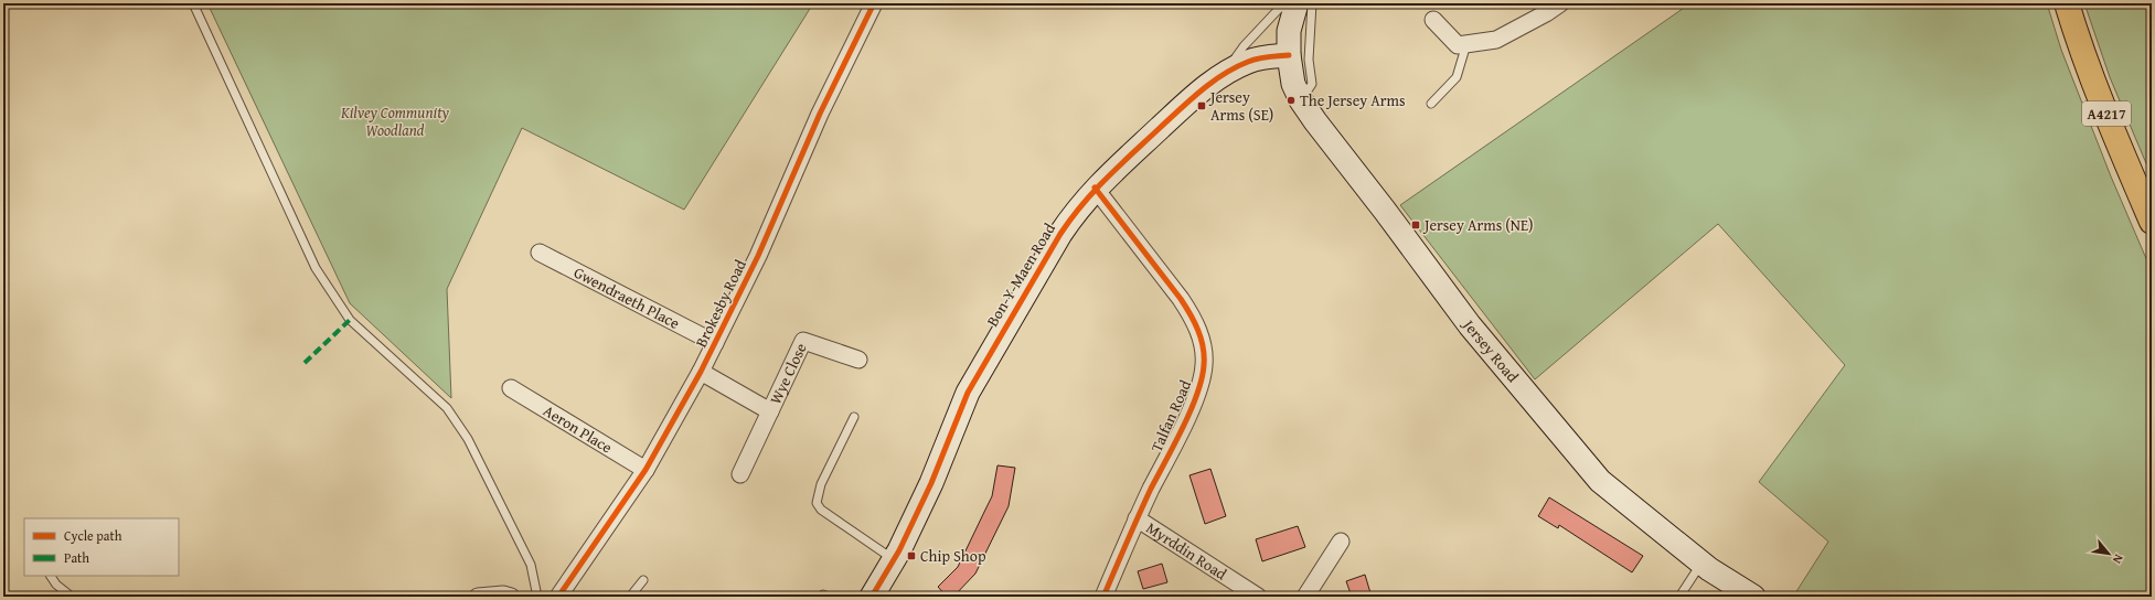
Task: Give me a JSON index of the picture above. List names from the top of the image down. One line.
{"streets":{"main road":["A4217","Bon-Y-Maen Road","Jersey Road"],"street":["Gwendraeth Place","Brokesby Road","Wye Close","Talfan Road","Aeron Place","Myrddin Road"]},"crossings":[["Bon-Y-Maen Road","Jersey Road"],["Bon-Y-Maen Road","Talfan Road"],["Gwendraeth Place","Brokesby Road"],["Brokesby Road","Wye Close"],["Brokesby Road","Aeron Place"],["Talfan Road","Myrddin Road"]],"parks":["Kilvey Community Woodland"],"places":{"other":["The Jersey Arms"],"transit":["Jersey Arms (SE)","Jersey Arms (NE)","Chip Shop"]},"legend":["Cycle path","Path"],"north":"bottom right"}
